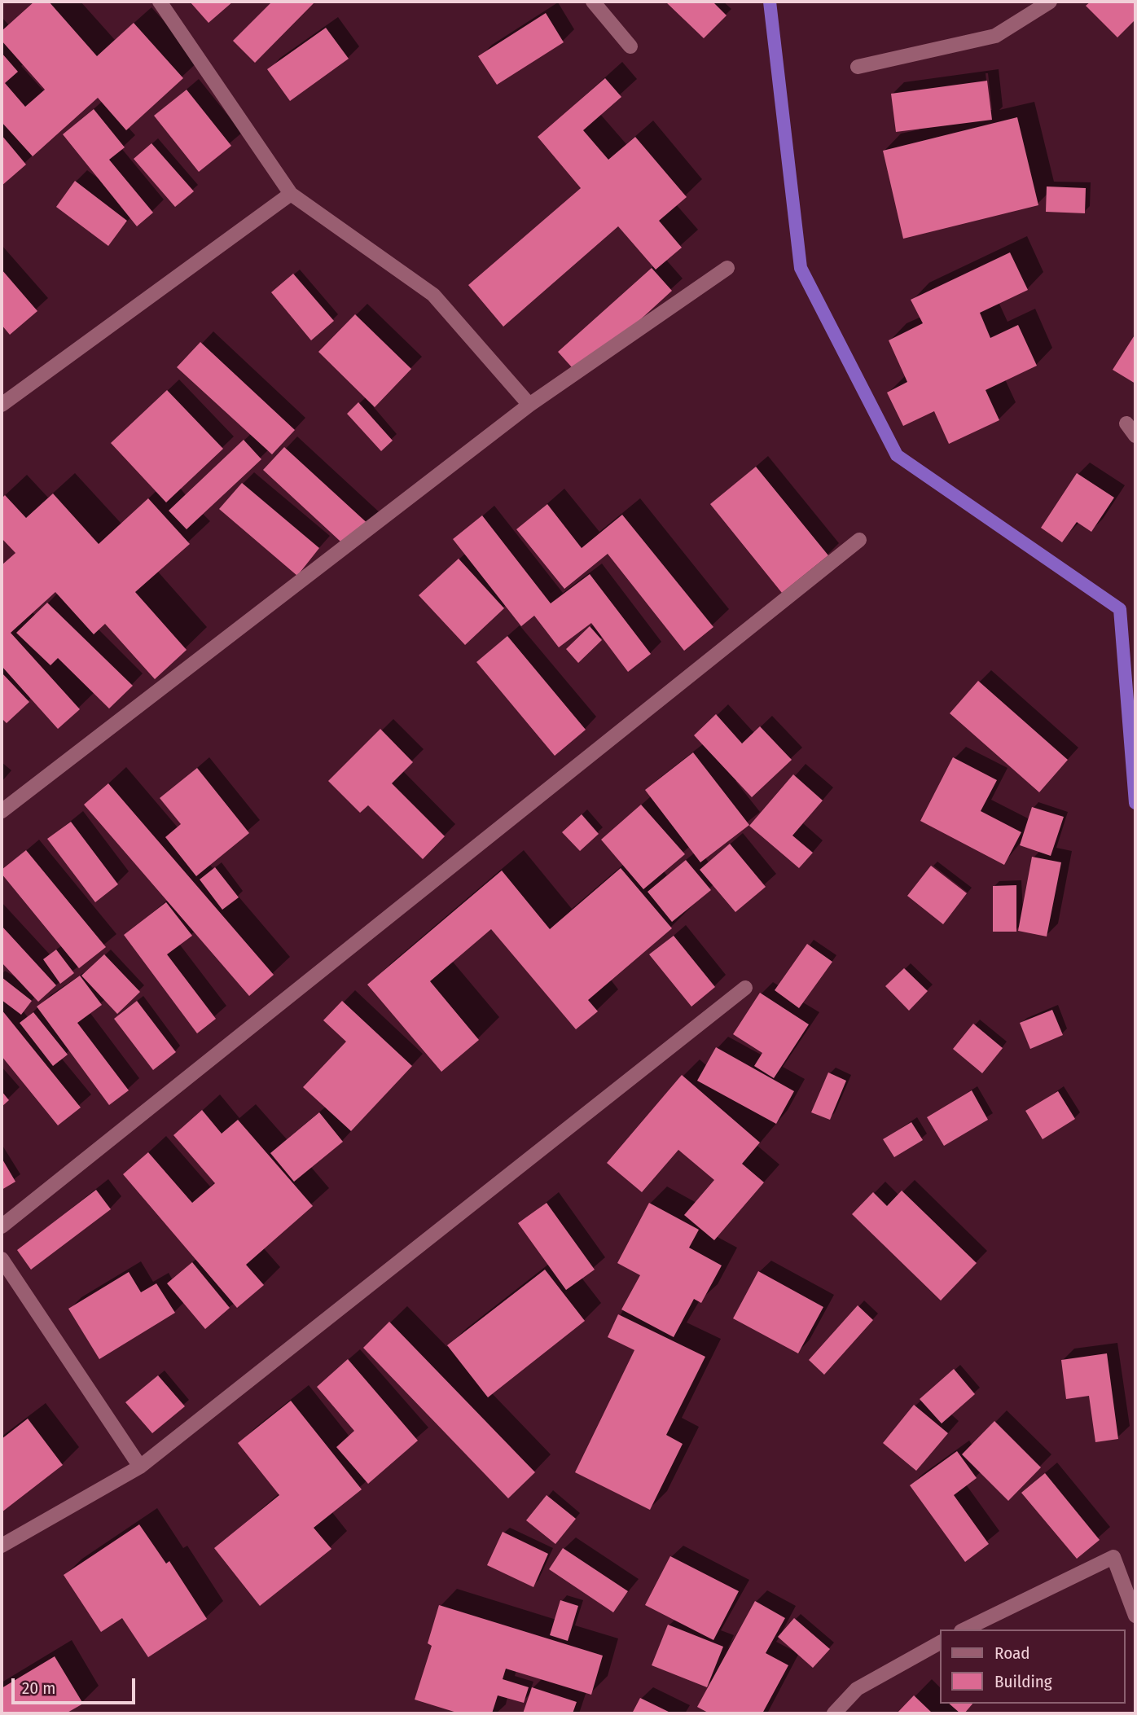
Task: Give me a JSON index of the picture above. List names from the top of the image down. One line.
{"legend":["Road","Building"],"scale_bar":"20 m"}
